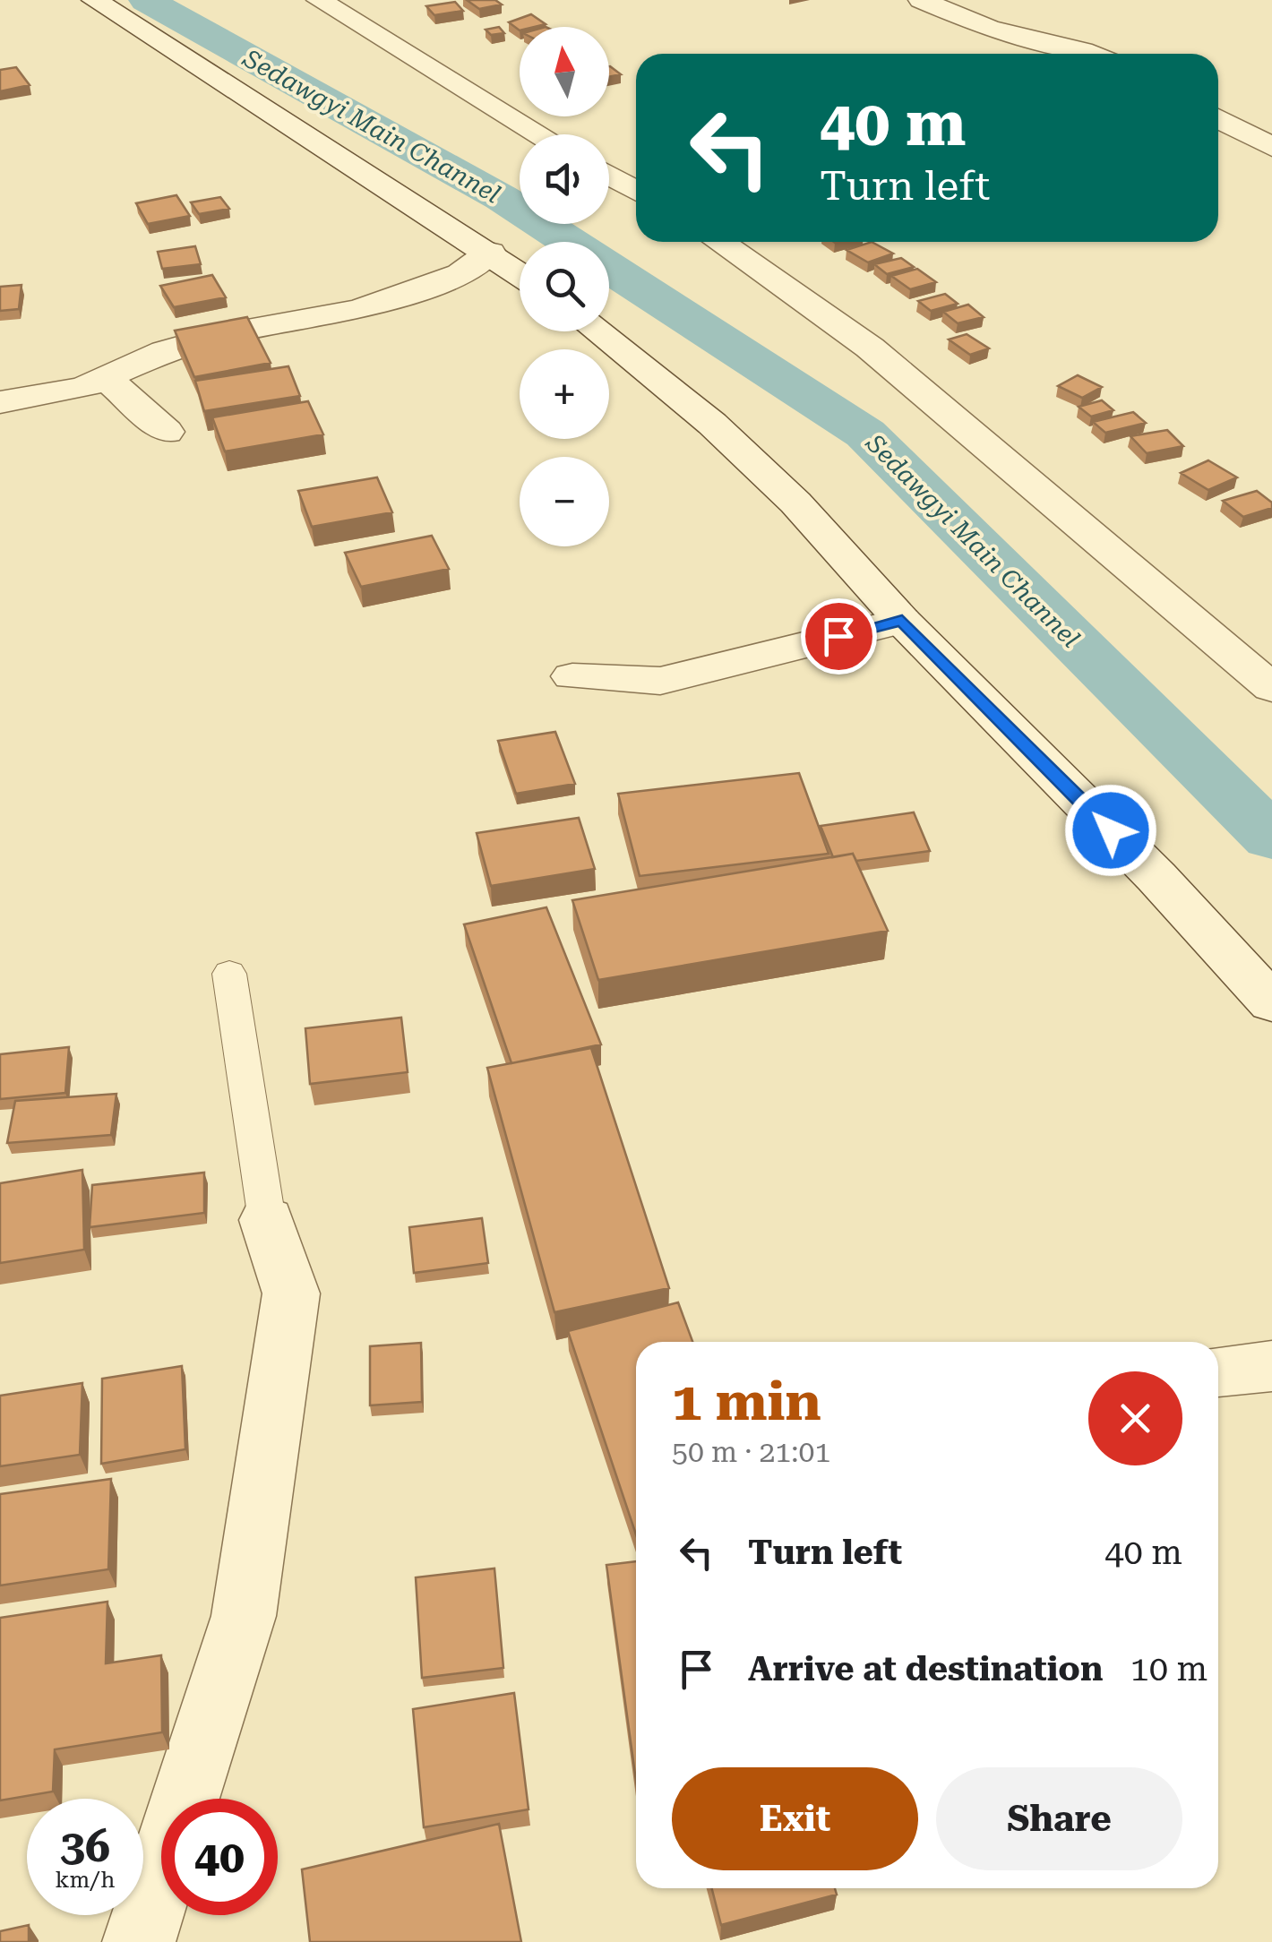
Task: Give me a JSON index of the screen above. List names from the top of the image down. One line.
{"water":["Sedawgyi Main Channel"],"north":"top","page":{"map_buttons":["+","−"],"turn":["40 m","Turn left"],"heading":["1 min","50 m · 21:01"],"list":[{"name":"Turn left","value":"40 m"},{"name":"Arrive at destination","value":"10 m"}],"buttons":["Exit","Share"],"speed":"36 km/h","limit":"40"}}
